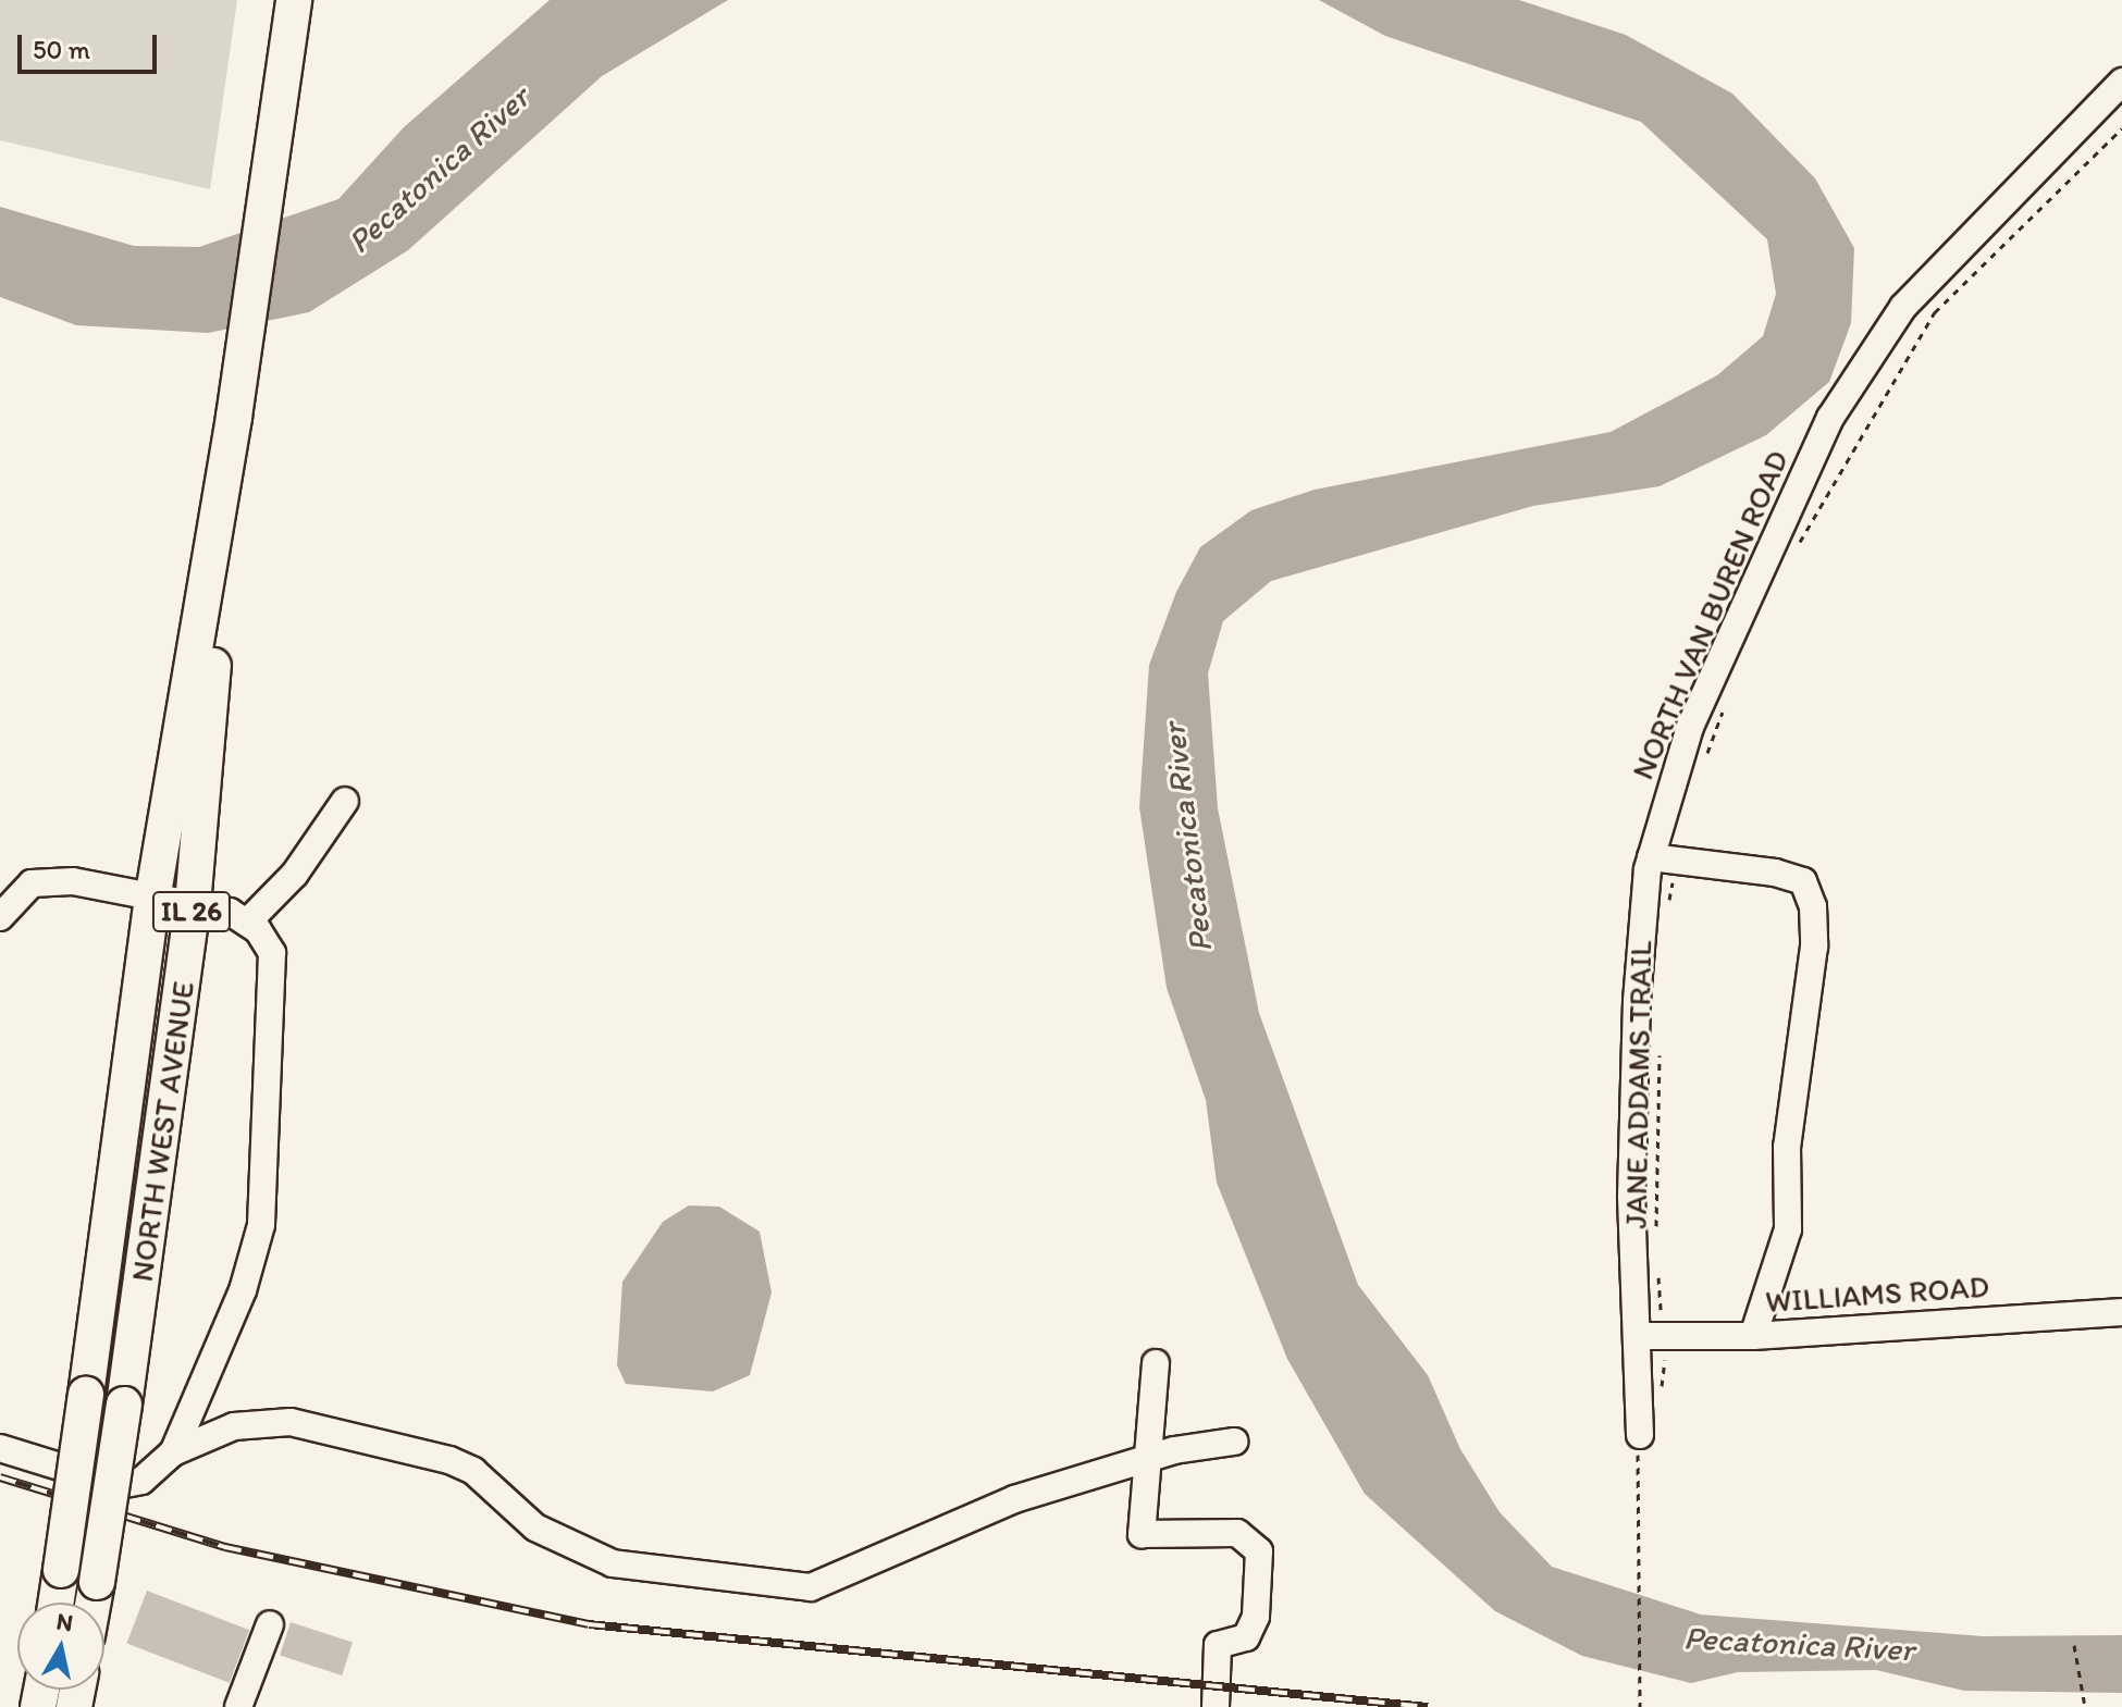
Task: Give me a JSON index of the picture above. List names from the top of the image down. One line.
{"streets":{"main road":["IL 26","NORTH WEST AVENUE"],"street":["NORTH VAN BUREN ROAD","WILLIAMS ROAD"],"path":["JANE ADDAMS TRAIL"]},"crossings":[["NORTH VAN BUREN ROAD","JANE ADDAMS TRAIL"],["NORTH VAN BUREN ROAD","WILLIAMS ROAD"],["JANE ADDAMS TRAIL","WILLIAMS ROAD"]],"water":["Pecatonica River"],"scale_bar":"50 m","north":"top"}
